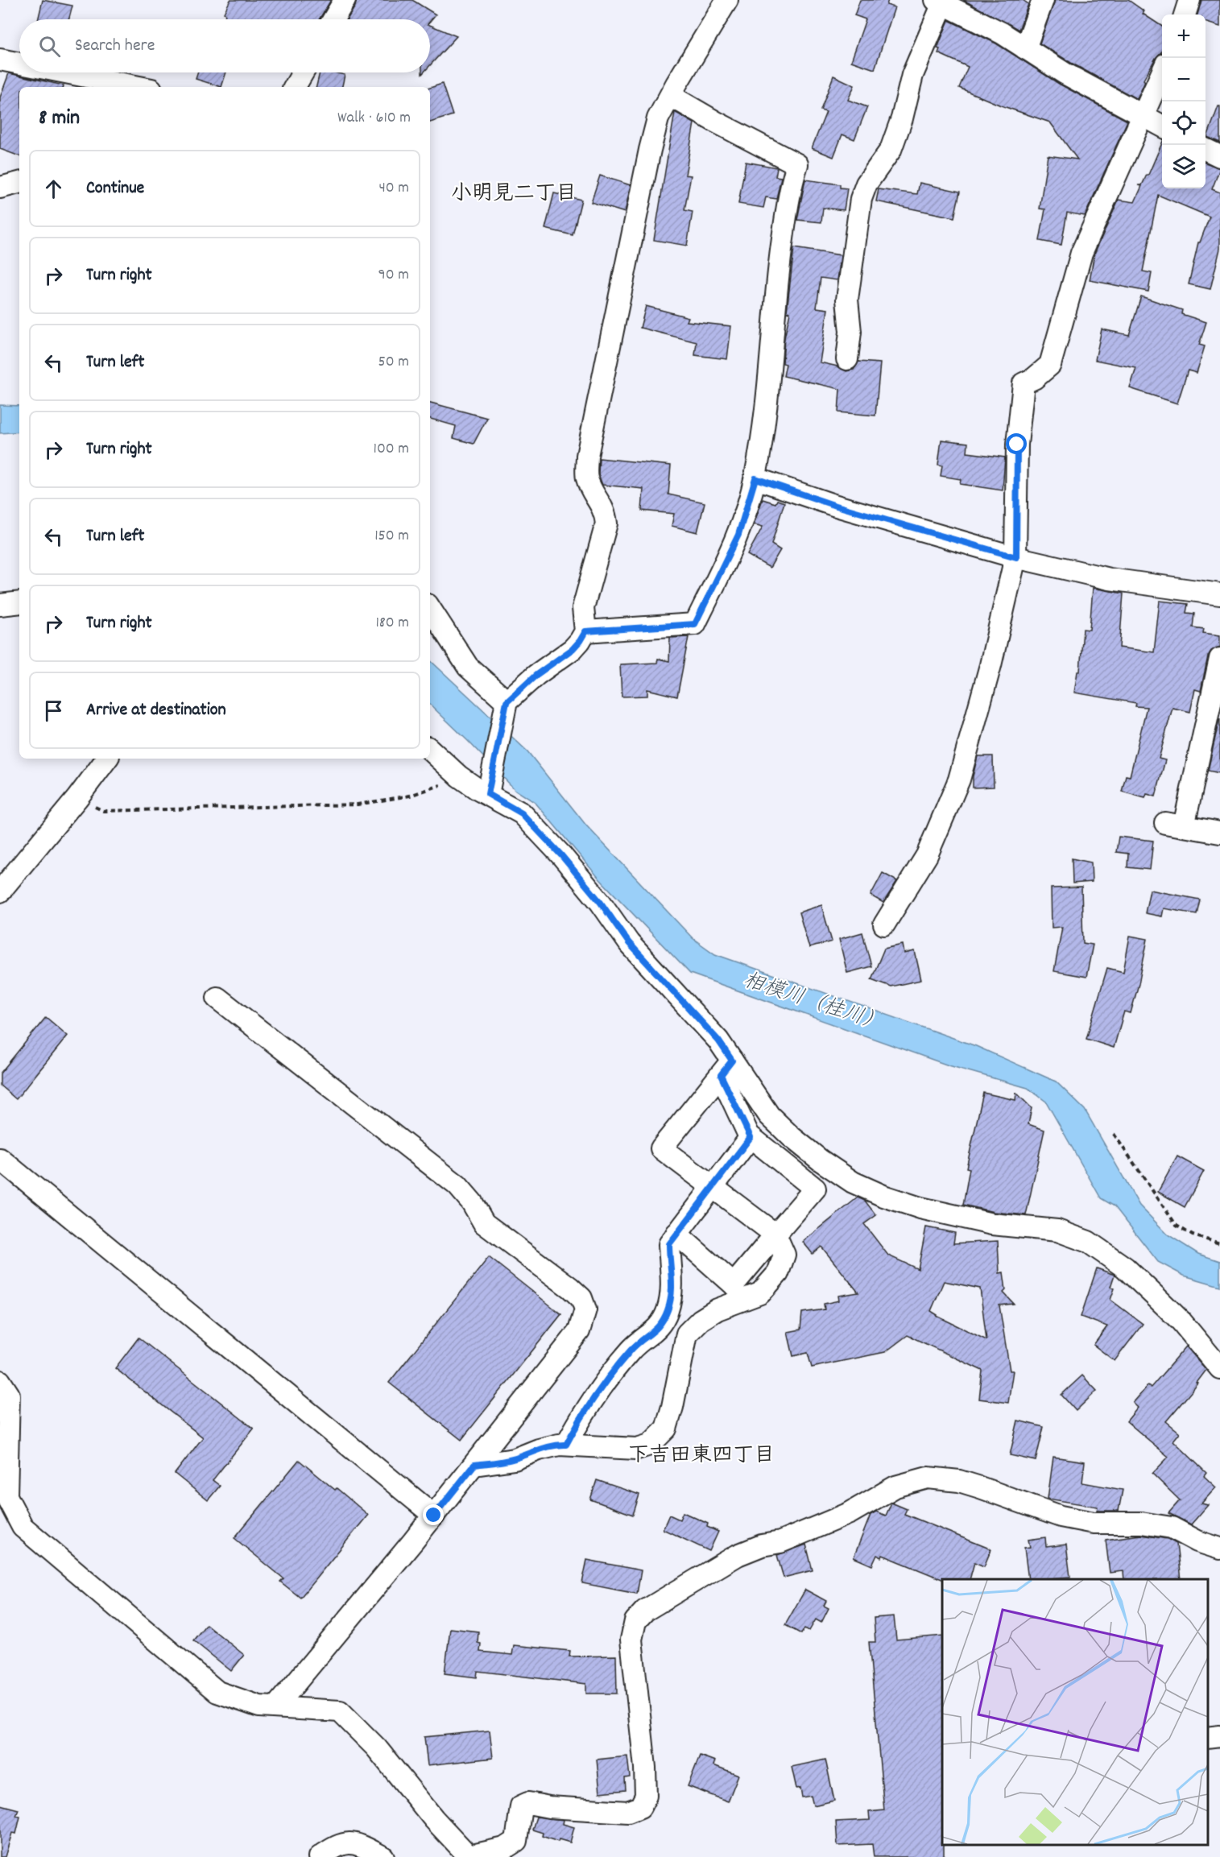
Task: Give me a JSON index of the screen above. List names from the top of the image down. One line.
{"districts":["小明見二丁目","下吉田東四丁目"],"water":["相模川（桂川）"],"page":{"map_buttons":["+","−"],"search":"Search here","heading":["8 min","Walk · 610 m"],"list":[["Continue","40 m"],["Turn right","90 m"],["Turn left","50 m"],["Turn right","100 m"],["Turn left","150 m"],["Turn right","180 m"],"Arrive at destination"]}}
